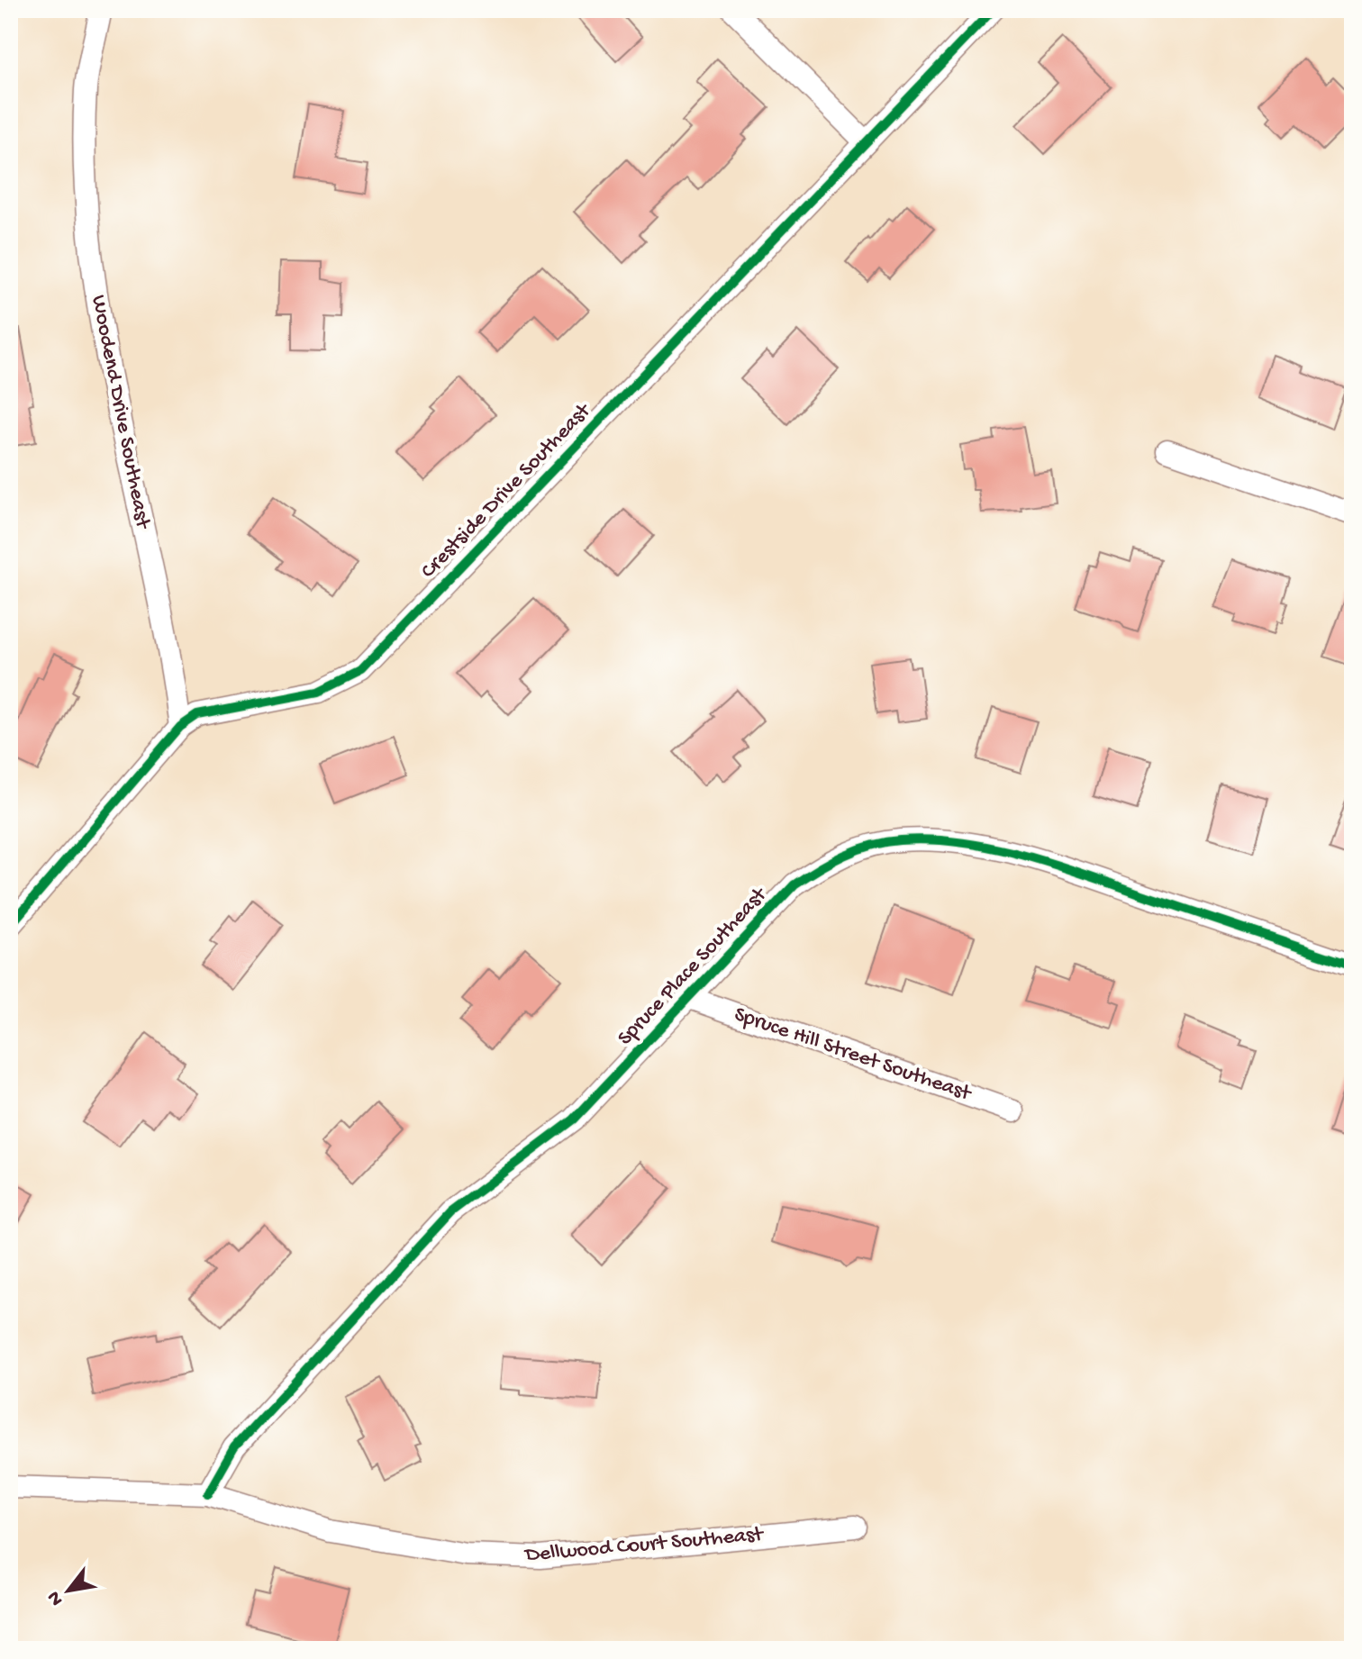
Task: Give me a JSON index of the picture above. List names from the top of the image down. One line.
{"streets":{"street":["Woodend Drive Southeast","Crestside Drive Southeast","Spruce Place Southeast","Spruce Hill Street Southeast","Dellwood Court Southeast"]},"crossings":[["Woodend Drive Southeast","Crestside Drive Southeast"],["Spruce Place Southeast","Spruce Hill Street Southeast"],["Spruce Place Southeast","Dellwood Court Southeast"]],"north":"bottom left"}
